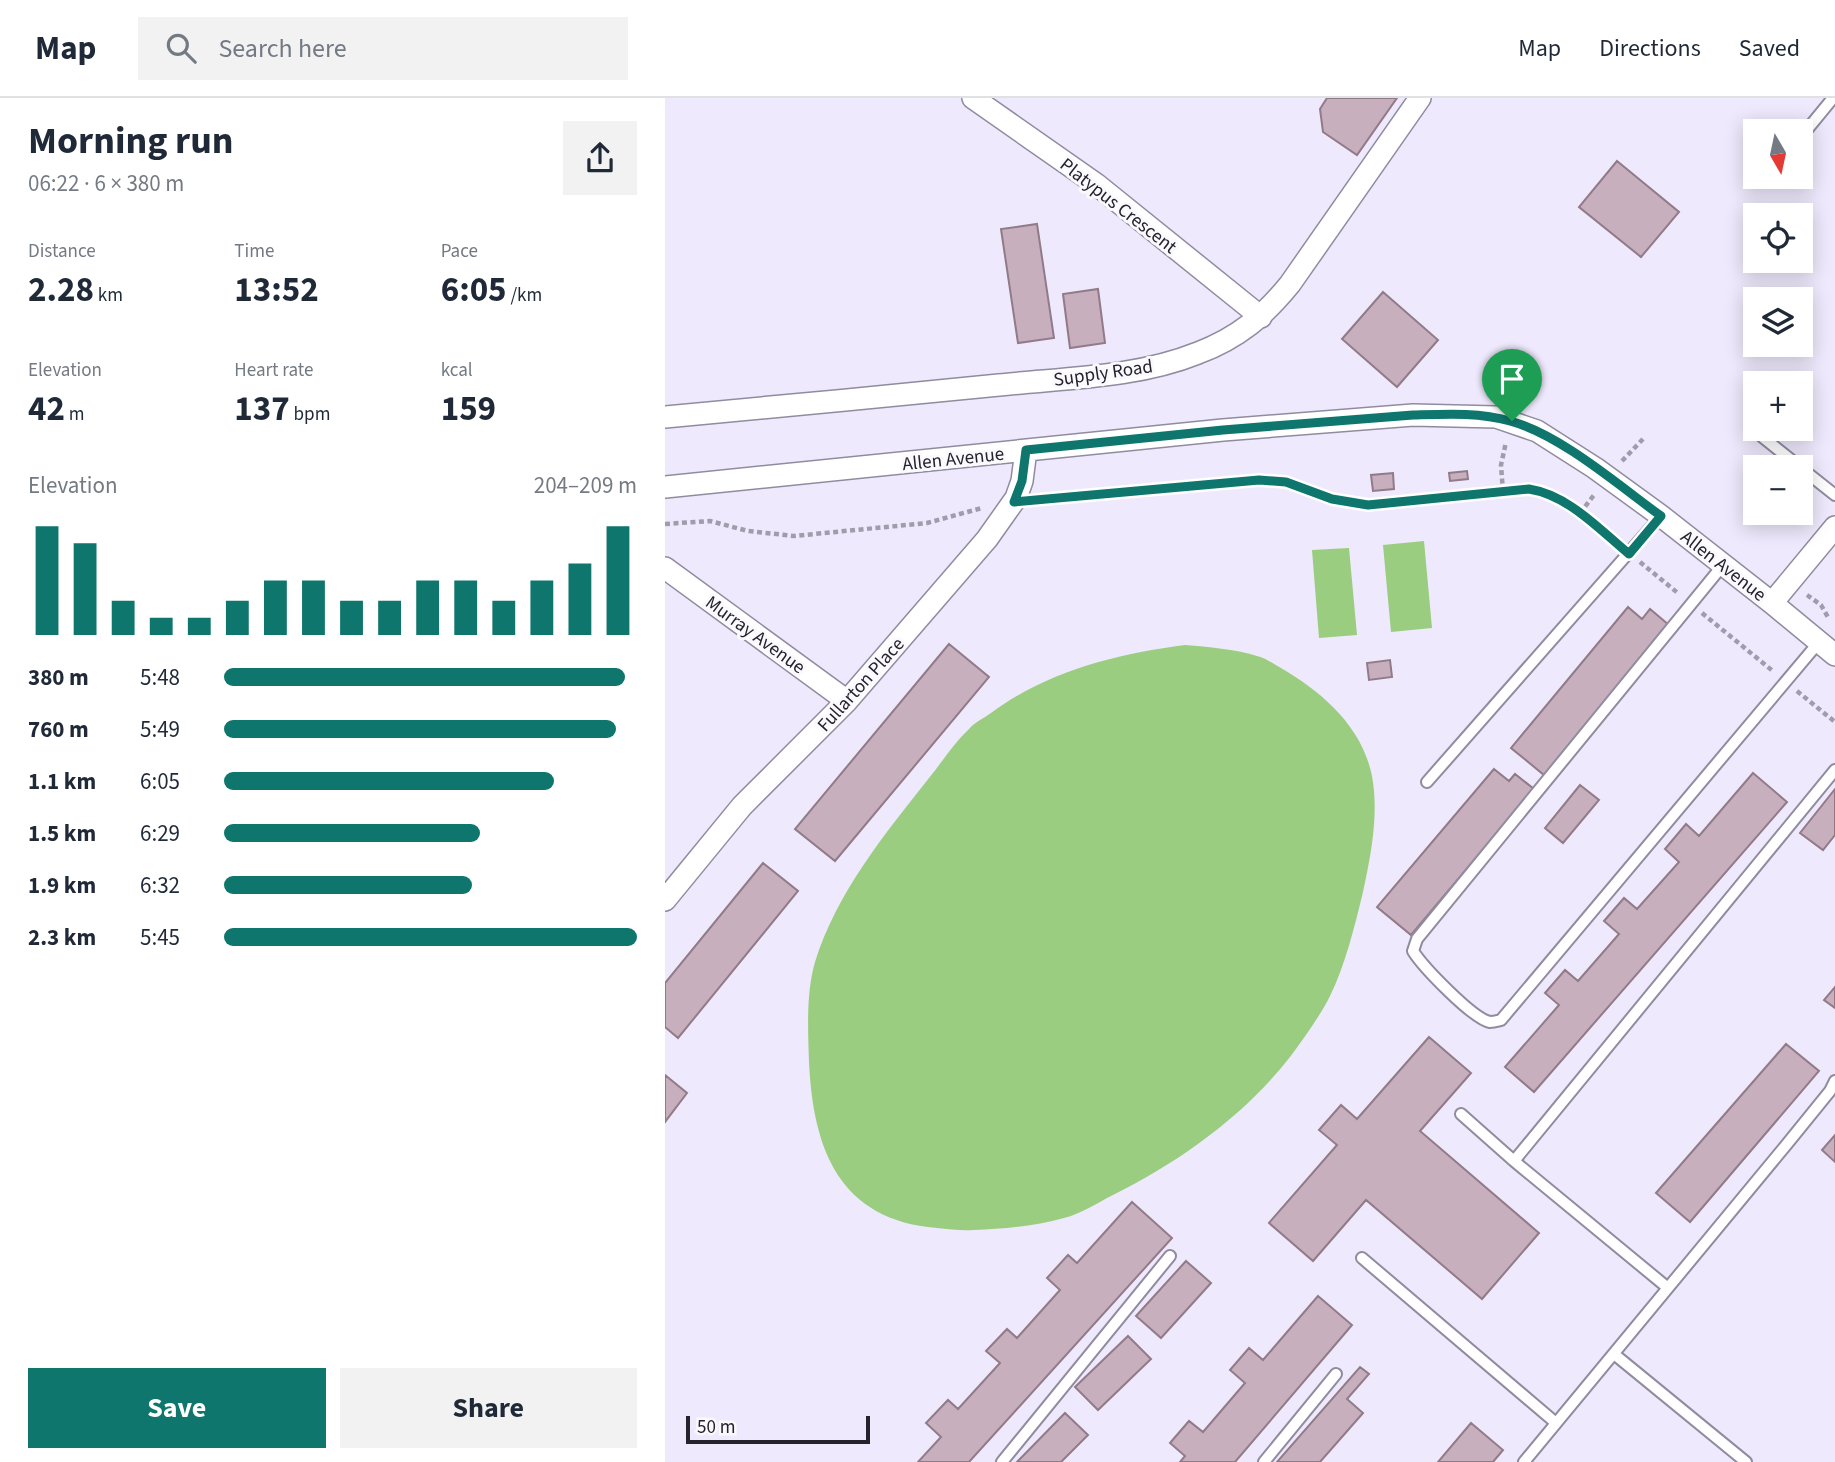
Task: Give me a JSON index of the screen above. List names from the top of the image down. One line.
{"streets":{"street":["Platypus Crescent","Supply Road","Allen Avenue","Murray Avenue","Fullarton Place"]},"crossings":[["Platypus Crescent","Supply Road"],["Allen Avenue","Fullarton Place"],["Murray Avenue","Fullarton Place"]],"scale_bar":"50 m","north":"bottom","page":{"header":"Map","search":"Search here","nav":["Map","Directions","Saved"],"heading":["Morning run","06:22 · 6 × 380 m"],"map_buttons":["+","−"],"stats":[["Distance","2.28 km"],["Time","13:52"],["Pace","6:05 /km"],["Elevation","42 m"],["Heart rate","137 bpm"],["kcal","159"]],"chart":["Elevation","204–209 m"],"list":[{"name":"380 m","note":"5:48"},{"name":"760 m","note":"5:49"},{"name":"1.1 km","note":"6:05"},{"name":"1.5 km","note":"6:29"},{"name":"1.9 km","note":"6:32"},{"name":"2.3 km","note":"5:45"}],"buttons":["Save","Share"],"scale":"50 m"}}
